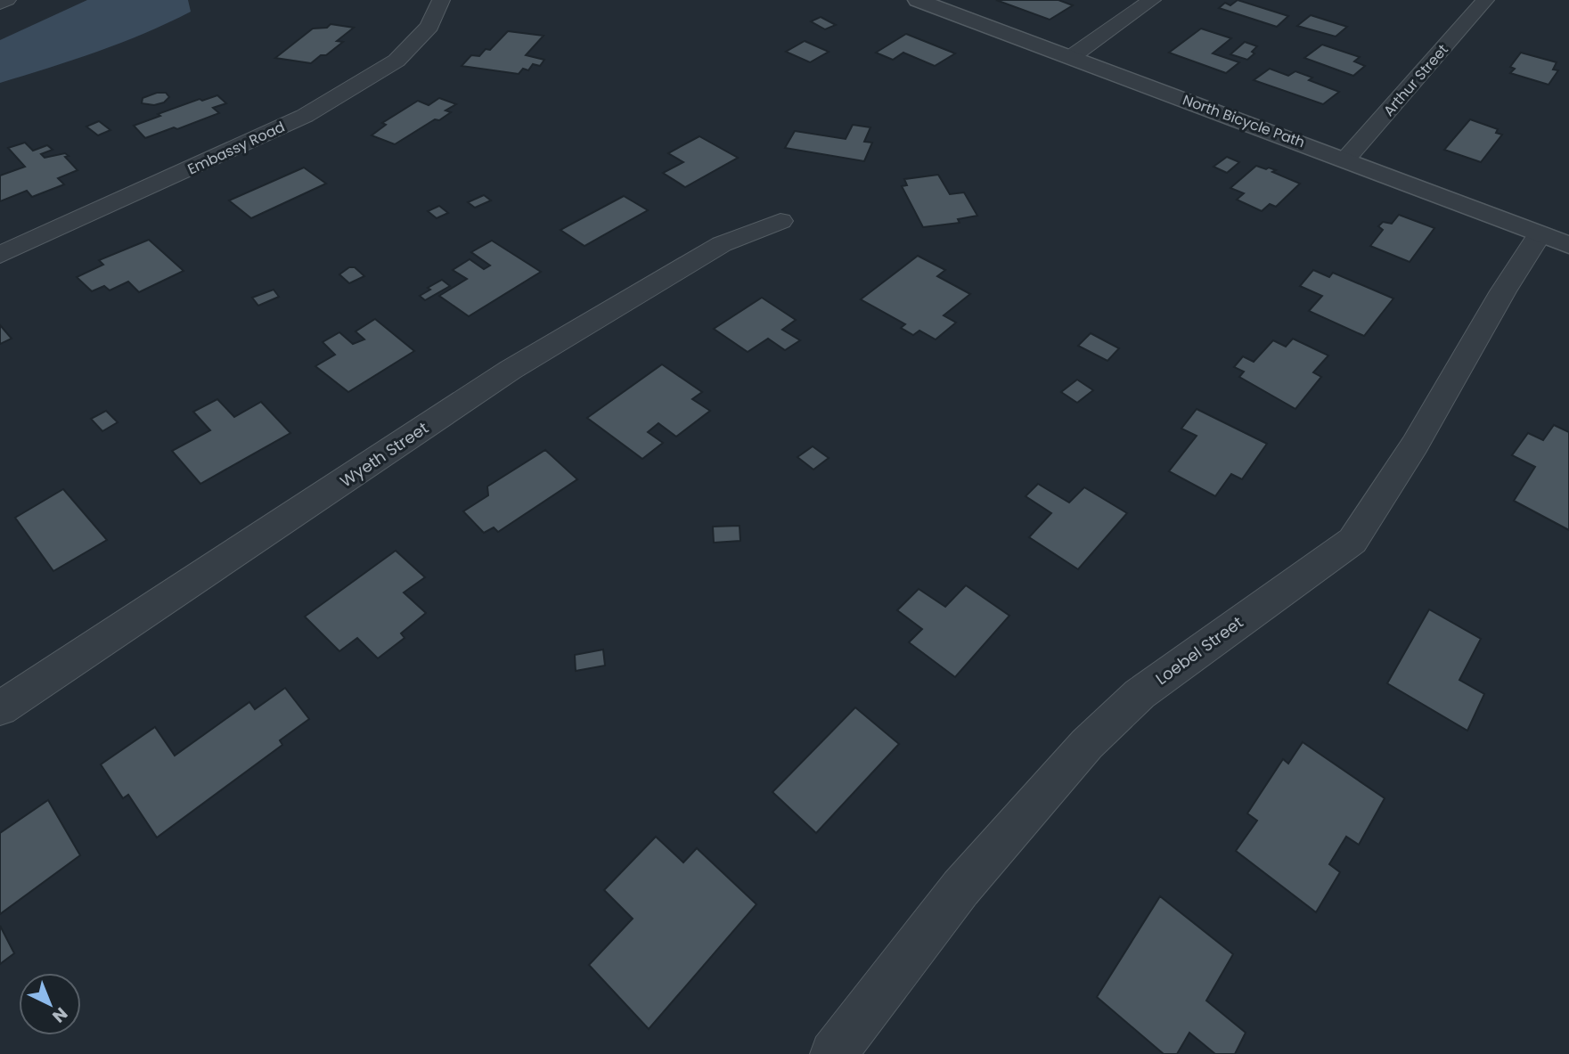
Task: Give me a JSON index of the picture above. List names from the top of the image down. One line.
{"streets":{"street":["Arthur Street","North Bicycle Path","Embassy Road","Wyeth Street","Loebel Street"]},"crossings":[["Arthur Street","North Bicycle Path"],["North Bicycle Path","Loebel Street"]],"north":"bottom right"}
